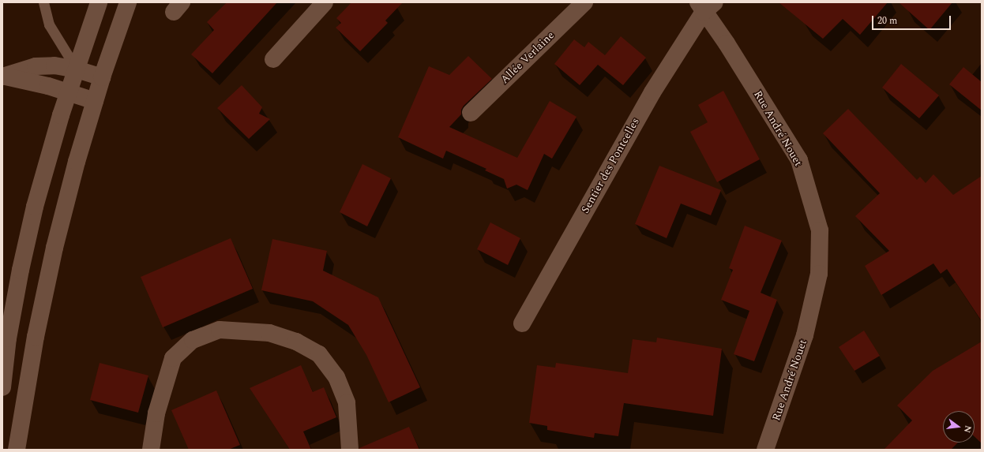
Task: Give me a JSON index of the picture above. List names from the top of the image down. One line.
{"streets":{"street":["Allée Verlaine","Rue André Nouet","Sentier des Pontcelles"]},"crossings":[["Rue André Nouet","Sentier des Pontcelles"]],"scale_bar":"20 m","north":"right"}
